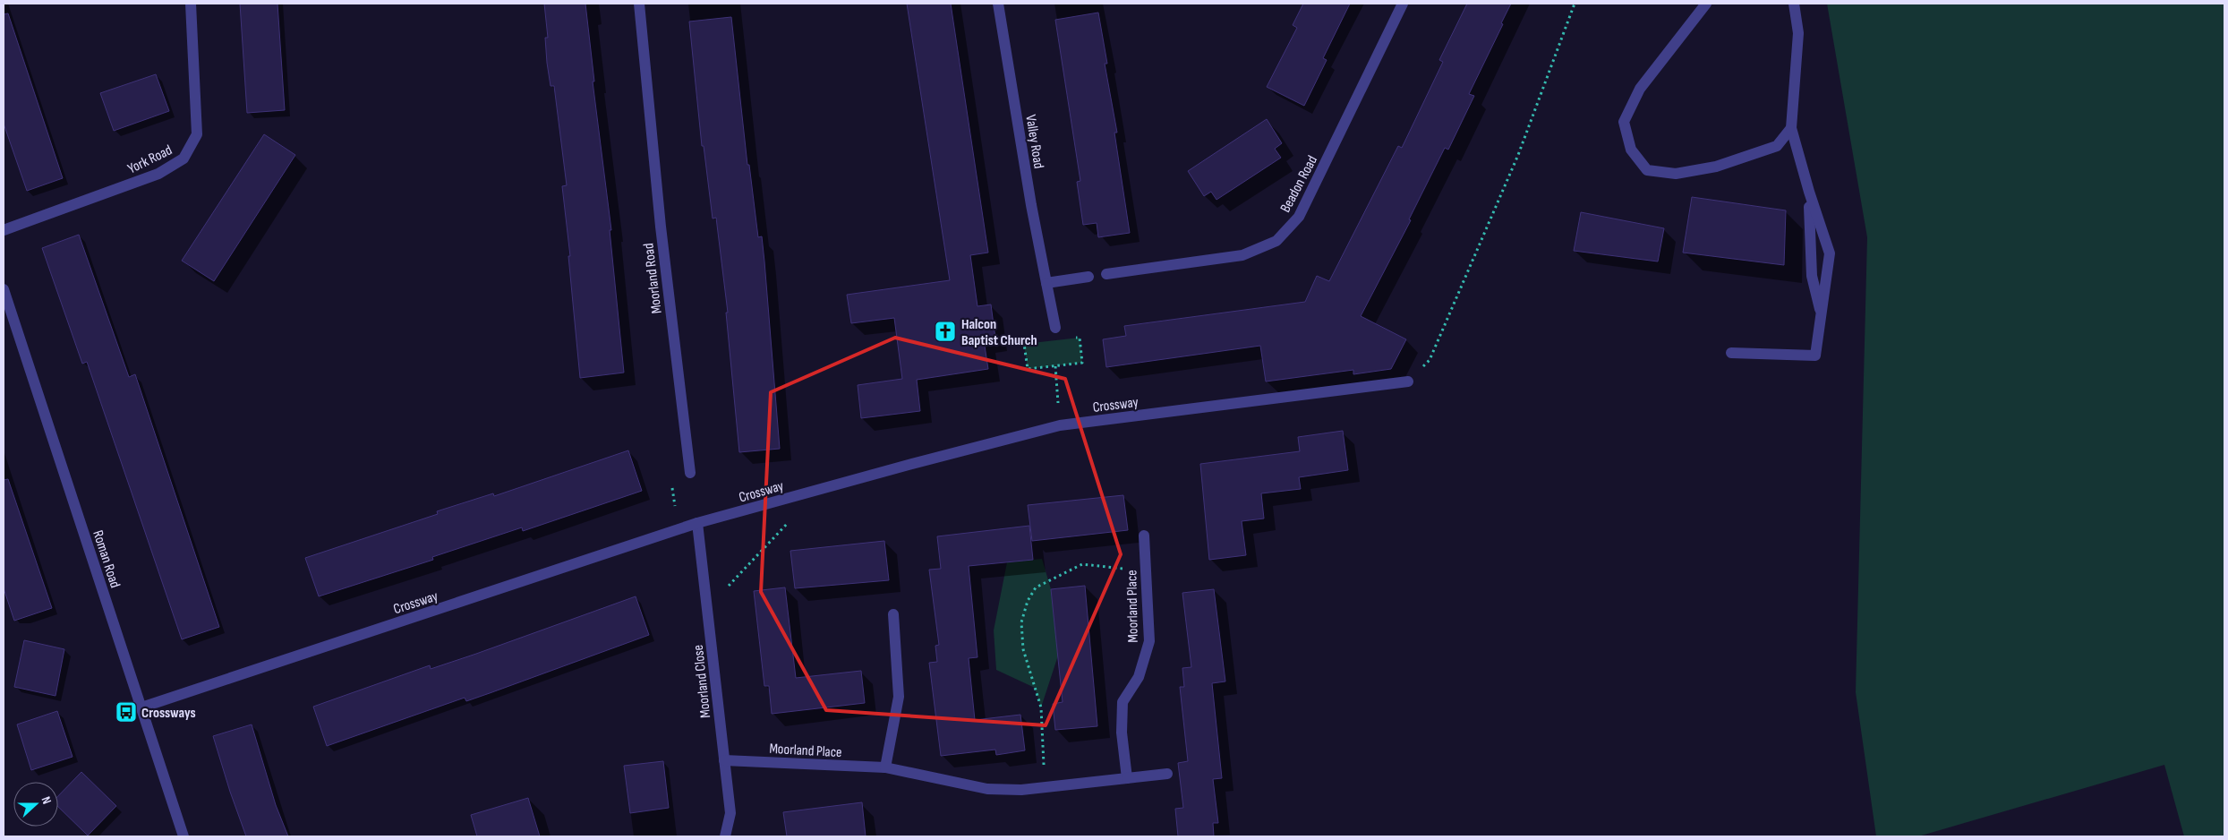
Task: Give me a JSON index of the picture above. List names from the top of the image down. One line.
{"streets":{"street":["Valley Road","York Road","Beadon Road","Moorland Road","Crossway","Roman Road","Moorland Place","Moorland Close"]},"crossings":[["Crossway","Roman Road"],["Crossway","Moorland Close"],["Moorland Place","Moorland Close"]],"places":{"church":["Halcon Baptist Church"],"bus stop":["Crossways"]},"north":"right"}
